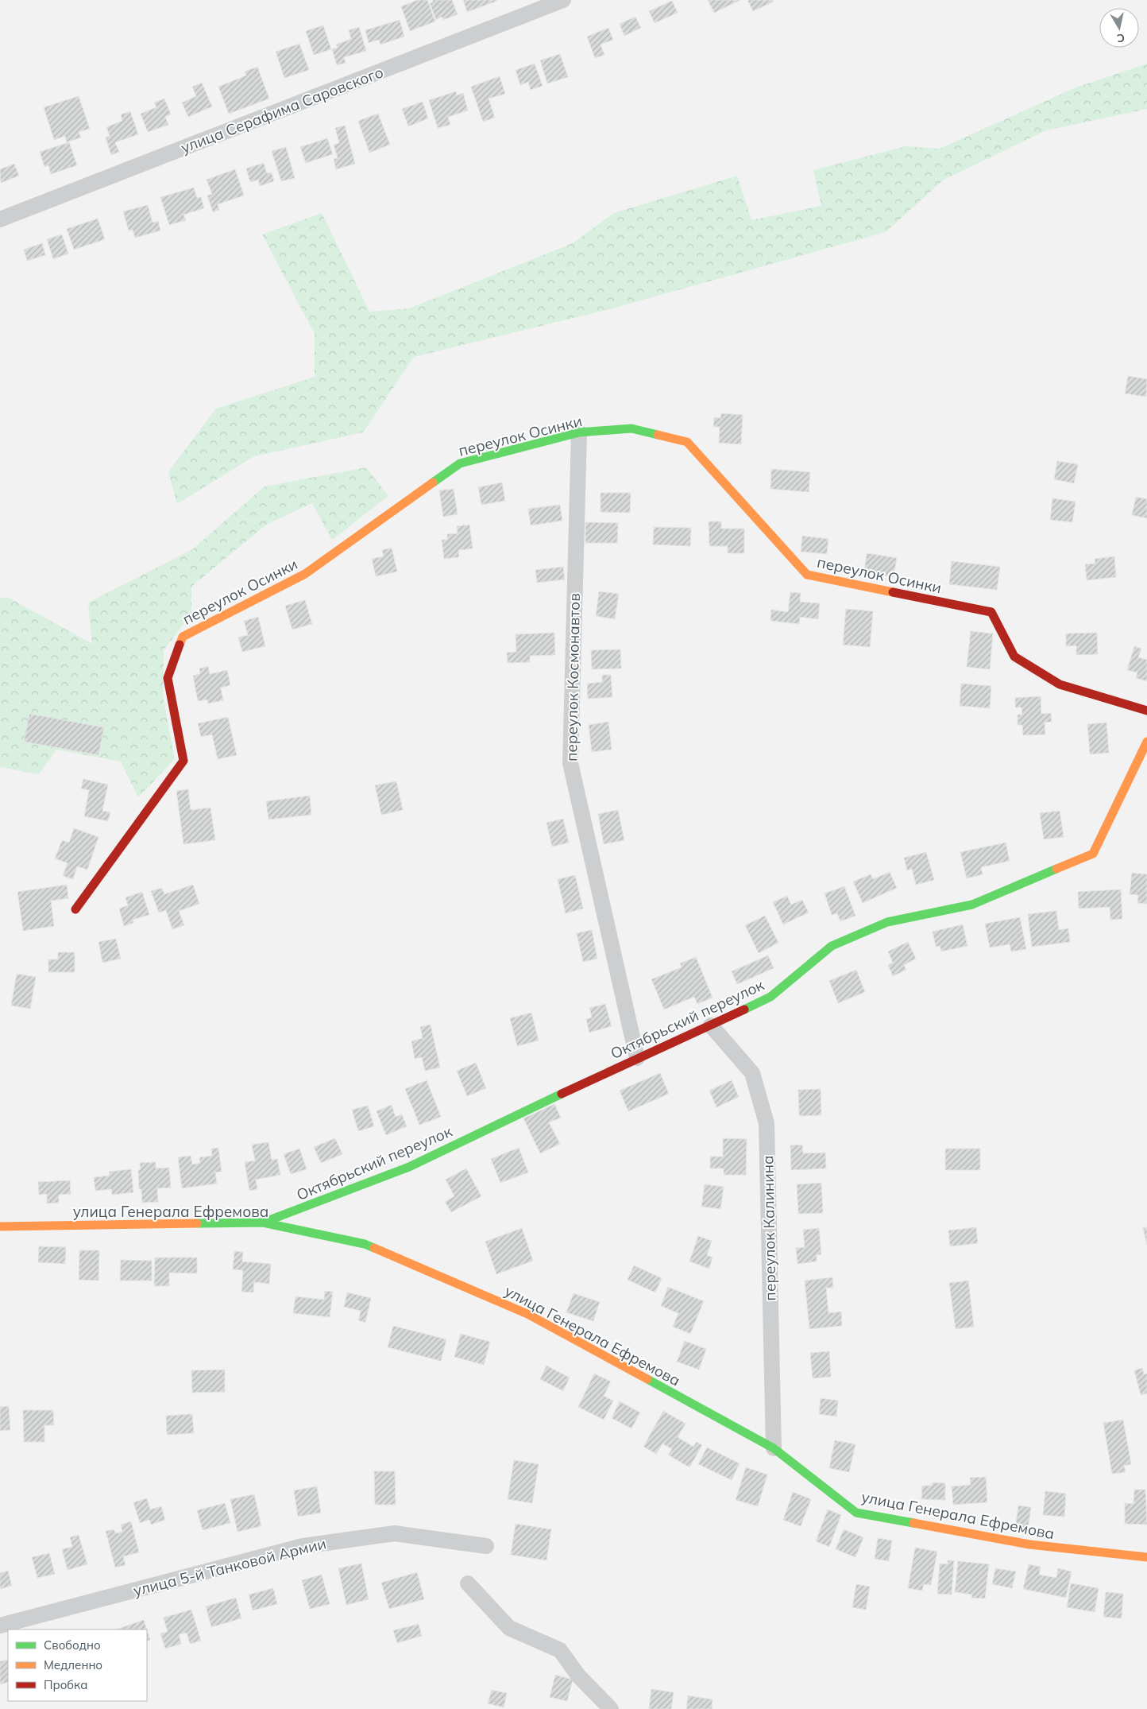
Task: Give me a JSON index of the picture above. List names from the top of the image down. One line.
{"streets":{"street":["улица Серафима Саровского","переулок Осинки","переулок Космонавтов","Октябрьский переулок","улица Генерала Ефремова","переулок Калинина","улица 5-й Танковой Армии"]},"crossings":[["переулок Осинки","переулок Космонавтов"],["переулок Космонавтов","Октябрьский переулок"],["Октябрьский переулок","улица Генерала Ефремова"],["Октябрьский переулок","переулок Калинина"],["улица Генерала Ефремова","переулок Калинина"]],"legend":["Свободно","Медленно","Пробка"],"north":"bottom"}
